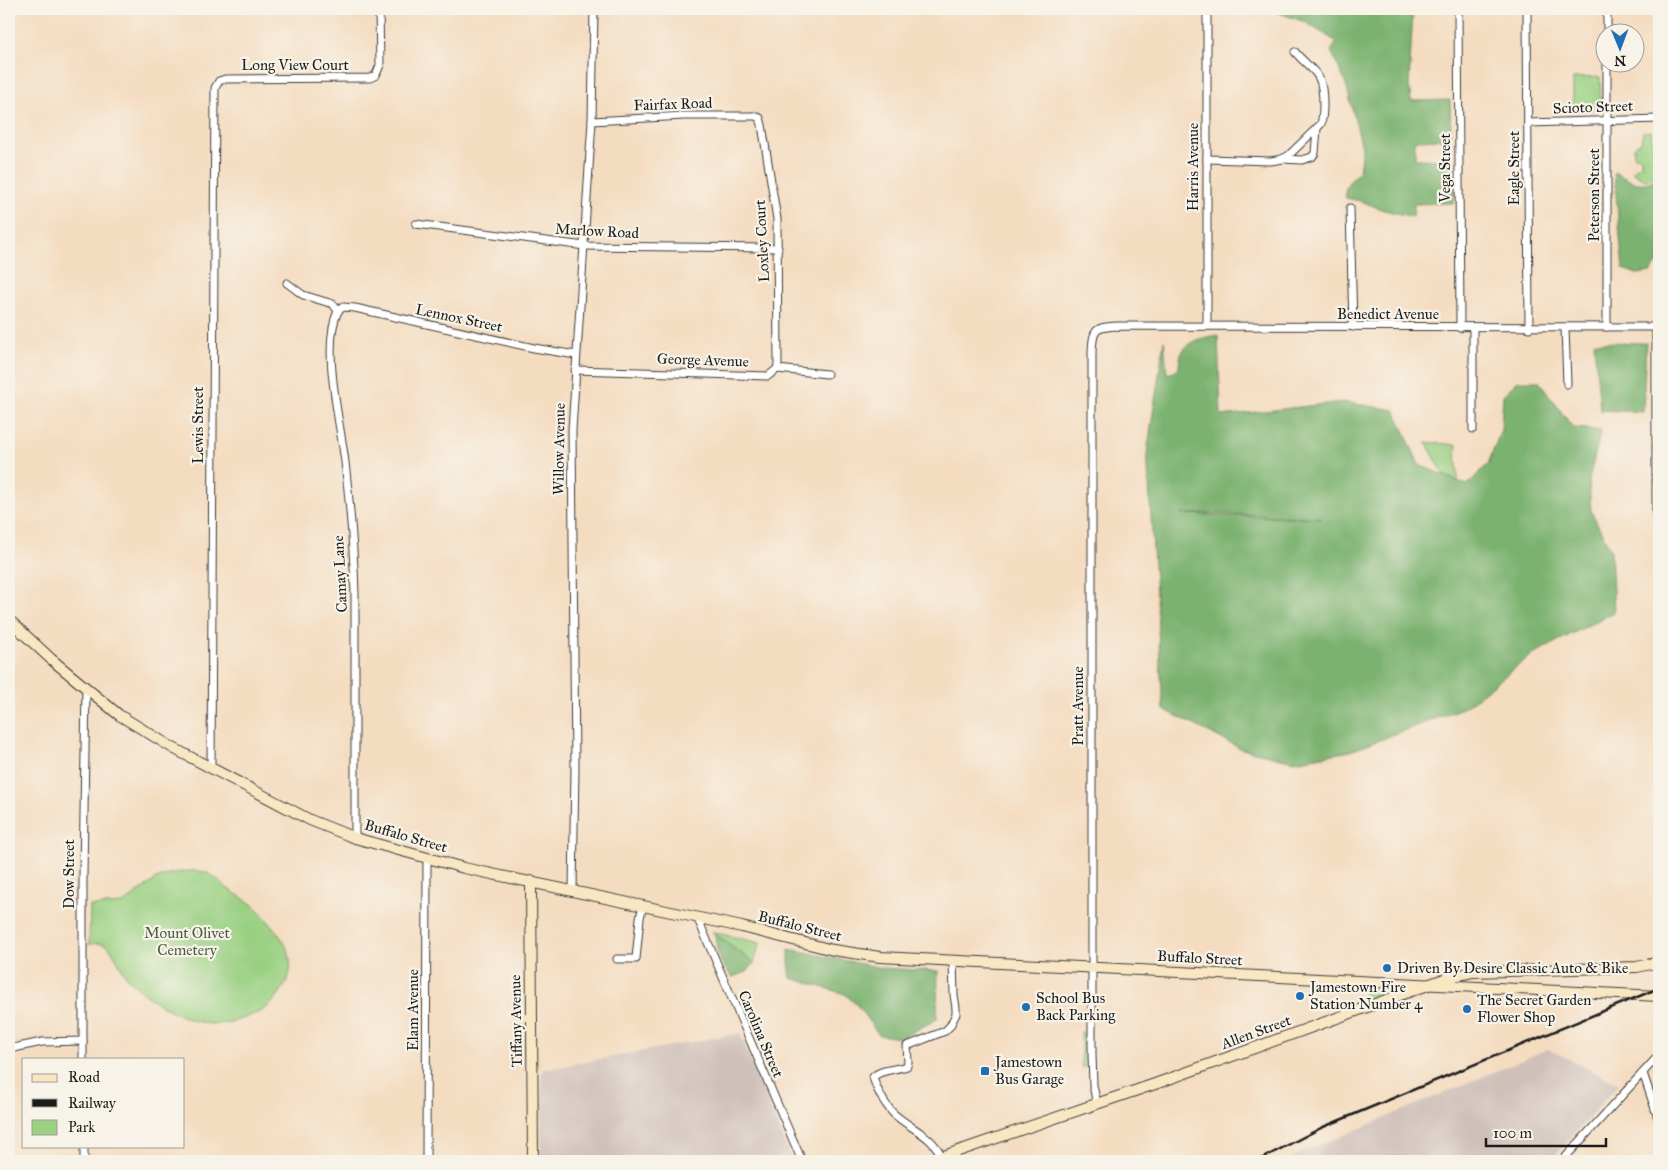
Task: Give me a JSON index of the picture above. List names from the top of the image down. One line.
{"streets":{"street":["Long View Court","Fairfax Road","Scioto Street","Harris Avenue","Vega Street","Eagle Street","Peterson Street","Marlow Road","Loxley Court","Benedict Avenue","Lennox Street","George Avenue","Lewis Street","Willow Avenue","Camay Lane","Pratt Avenue","Buffalo Street","Dow Street","Elam Avenue","Tiffany Avenue","Allen Street","Carolina Street"]},"crossings":[["Long View Court","Lewis Street"],["Fairfax Road","Loxley Court"],["Fairfax Road","Willow Avenue"],["Scioto Street","Eagle Street"],["Scioto Street","Peterson Street"],["Harris Avenue","Benedict Avenue"],["Vega Street","Benedict Avenue"],["Eagle Street","Benedict Avenue"],["Peterson Street","Benedict Avenue"],["Marlow Road","Loxley Court"],["Marlow Road","Willow Avenue"],["Loxley Court","George Avenue"],["Benedict Avenue","Pratt Avenue"],["Lennox Street","Willow Avenue"],["Lennox Street","Camay Lane"],["George Avenue","Willow Avenue"],["Lewis Street","Buffalo Street"],["Willow Avenue","Buffalo Street"],["Camay Lane","Buffalo Street"],["Pratt Avenue","Buffalo Street"],["Pratt Avenue","Allen Street"],["Buffalo Street","Dow Street"],["Buffalo Street","Elam Avenue"],["Buffalo Street","Tiffany Avenue"],["Buffalo Street","Allen Street"],["Buffalo Street","Carolina Street"]],"parks":["Mount Olivet Cemetery"],"places":{"other":["Driven By Desire Classic Auto & Bike","Jamestown Fire Station Number 4","School Bus Back Parking","The Secret Garden Flower Shop"],"transit":["Jamestown Bus Garage"]},"legend":["Road","Railway","Park"],"scale_bar":"100 m","north":"bottom"}
